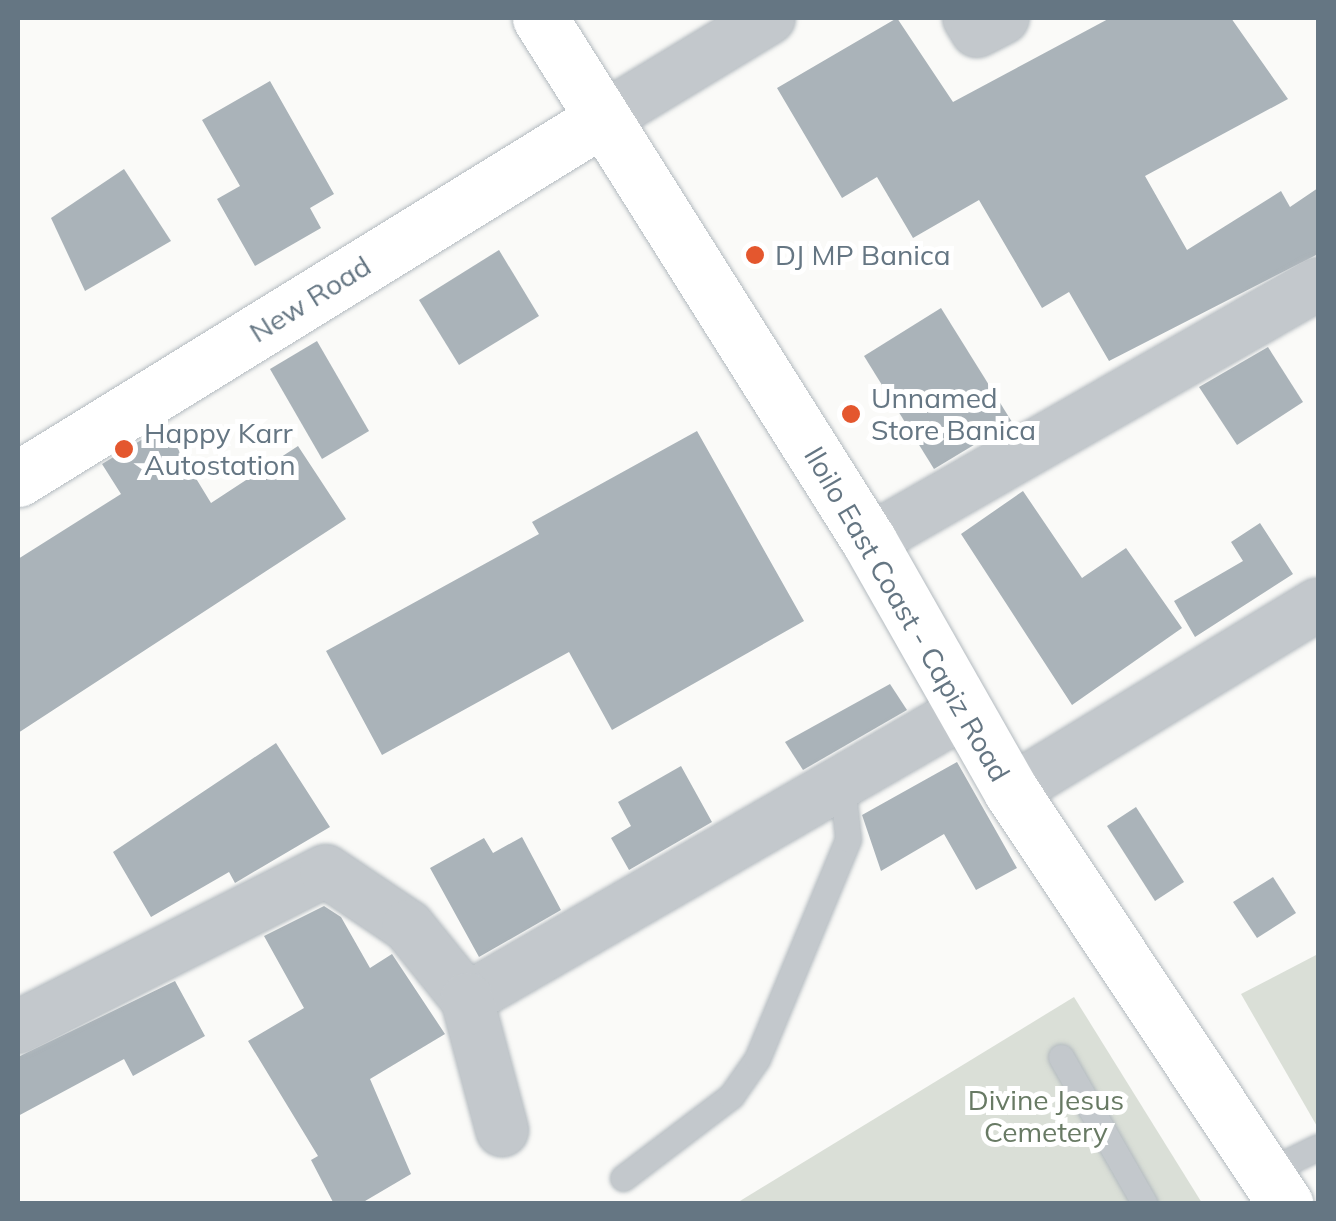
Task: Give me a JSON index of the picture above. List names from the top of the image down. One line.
{"streets":{"main road":["New Road","Iloilo East Coast - Capiz Road"]},"crossings":[["New Road","Iloilo East Coast - Capiz Road"]],"parks":["Divine Jesus Cemetery"],"places":["DJ MP Banica","Unnamed Store Banica","Happy Karr Autostation"]}
